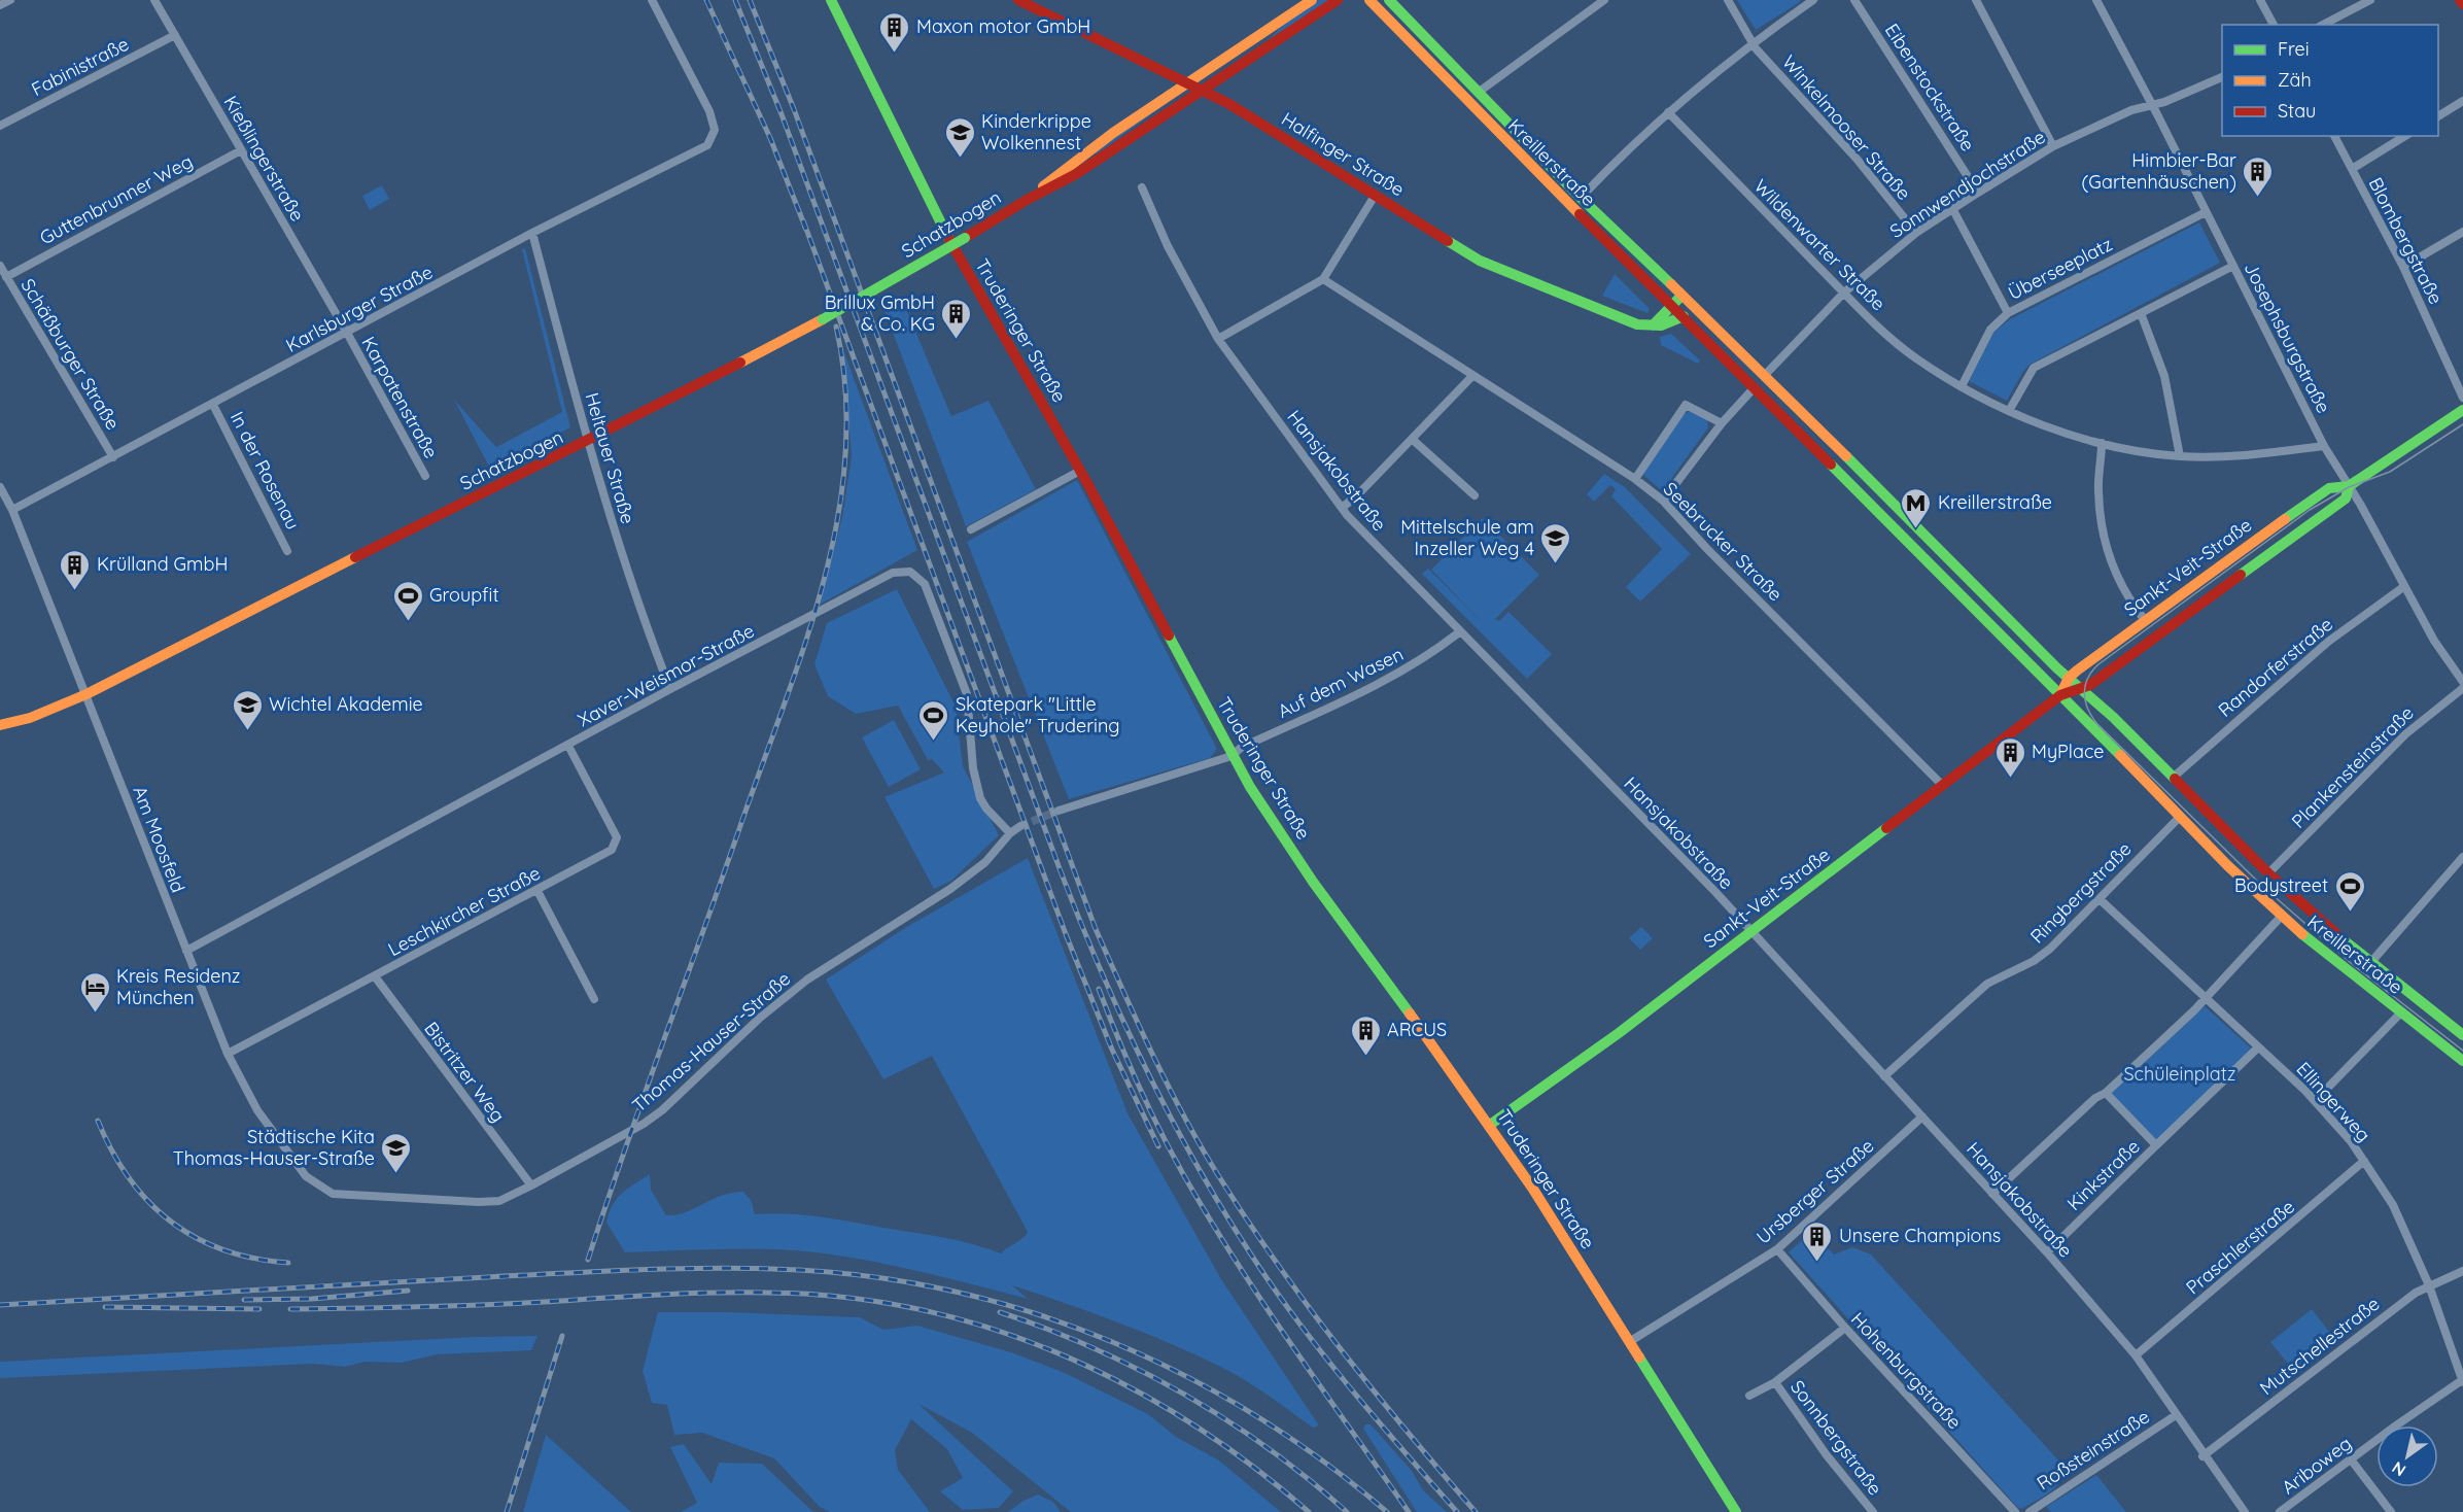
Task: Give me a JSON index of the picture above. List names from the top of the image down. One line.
{"streets":{"main road":["Halfinger Straße","Kreillerstraße","Schatzbogen","Truderinger Straße","Sankt-Veit-Straße"],"street":["Fabinistraße","Eibenstockstraße","Winkelmooser Straße","Kießlingerstraße","Sonnwendjochstraße","Guttenbrunner Weg","Blombergstraße","Wildenwarter Straße","Überseeplatz","Karlsburger Straße","Josephsburgstraße","Schäßburger Straße","Karpatenstraße","Heltauer Straße","In der Rosenau","Hansjakobstraße","Seebrucker Straße","Randorferstraße","Xaver-Weismor-Straße","Auf dem Wasen","Plankensteinstraße","Am Moosfeld","Ringbergstraße","Leschkircher Straße","Thomas-Hauser-Straße","Bistritzer Weg","Ellingerweg","Kinkstraße","Ursberger Straße","Praschlerstraße","Mutschellestraße","Hohenburgstraße","Sonnbergstraße","Roßsteinstraße","Ariboweg"]},"crossings":[["Fabinistraße","Kießlingerstraße"],["Eibenstockstraße","Sonnwendjochstraße"],["Winkelmooser Straße","Sonnwendjochstraße"],["Halfinger Straße","Kreillerstraße"],["Halfinger Straße","Schatzbogen"],["Kießlingerstraße","Guttenbrunner Weg"],["Kießlingerstraße","Karlsburger Straße"],["Kießlingerstraße","Karpatenstraße"],["Kreillerstraße","Sonnwendjochstraße"],["Kreillerstraße","Sankt-Veit-Straße"],["Kreillerstraße","Randorferstraße"],["Kreillerstraße","Plankensteinstraße"],["Kreillerstraße","Ringbergstraße"],["Sonnwendjochstraße","Wildenwarter Straße"],["Sonnwendjochstraße","Josephsburgstraße"],["Guttenbrunner Weg","Schäßburger Straße"],["Schatzbogen","Heltauer Straße"],["Schatzbogen","Am Moosfeld"],["Wildenwarter Straße","Überseeplatz"],["Wildenwarter Straße","Josephsburgstraße"],["Überseeplatz","Josephsburgstraße"],["Karlsburger Straße","Schäßburger Straße"],["Karlsburger Straße","Karpatenstraße"],["Karlsburger Straße","Heltauer Straße"],["Karlsburger Straße","In der Rosenau"],["Karlsburger Straße","Am Moosfeld"],["Truderinger Straße","Sankt-Veit-Straße"],["Truderinger Straße","Auf dem Wasen"],["Truderinger Straße","Ursberger Straße"],["Josephsburgstraße","Sankt-Veit-Straße"],["Josephsburgstraße","Randorferstraße"],["Heltauer Straße","Xaver-Weismor-Straße"],["Hansjakobstraße","Sankt-Veit-Straße"],["Hansjakobstraße","Auf dem Wasen"],["Hansjakobstraße","Ringbergstraße"],["Hansjakobstraße","Kinkstraße"],["Hansjakobstraße","Ursberger Straße"],["Hansjakobstraße","Praschlerstraße"],["Hansjakobstraße","Mutschellestraße"],["Hansjakobstraße","Roßsteinstraße"],["Seebrucker Straße","Sankt-Veit-Straße"],["Xaver-Weismor-Straße","Am Moosfeld"],["Xaver-Weismor-Straße","Leschkircher Straße"],["Xaver-Weismor-Straße","Thomas-Hauser-Straße"],["Am Moosfeld","Leschkircher Straße"],["Am Moosfeld","Thomas-Hauser-Straße"],["Ringbergstraße","Ellingerweg"],["Leschkircher Straße","Bistritzer Weg"],["Thomas-Hauser-Straße","Bistritzer Weg"],["Ellingerweg","Praschlerstraße"],["Ellingerweg","Mutschellestraße"],["Ellingerweg","Ariboweg"],["Ursberger Straße","Hohenburgstraße"]],"parks":["Schüleinplatz"],"places":{"building":["Maxon motor GmbH","Himbier-Bar (Gartenhäuschen)","Brillux GmbH & Co. KG","Krülland GmbH","MyPlace","ARCUS","Unsere Champions"],"school or university":["Kinderkrippe Wolkennest","Mittelschule am Inzeller Weg 4","Wichtel Akademie","Städtische Kita Thomas-Hauser-Straße"],"metro station":["Kreillerstraße"],"sports":["Groupfit","Skatepark \"Little Keyhole\" Trudering","Bodystreet"],"hotel":["Kreis Residenz München"]},"legend":["Frei","Zäh","Stau"],"north":"bottom left"}
